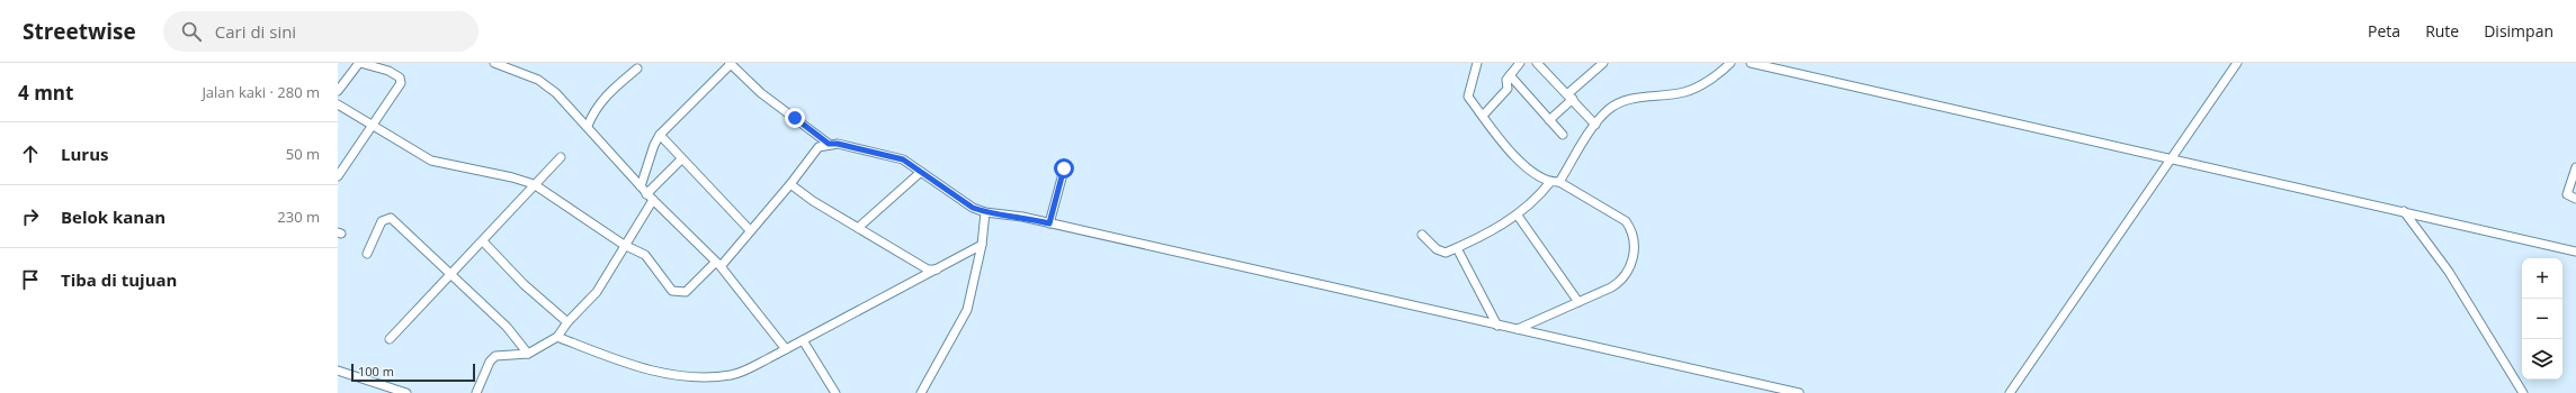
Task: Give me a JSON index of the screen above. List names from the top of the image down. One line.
{"scale_bar":"100 m","page":{"header":"Streetwise","search":"Cari di sini","nav":["Peta","Rute","Disimpan"],"heading":["4 mnt","Jalan kaki · 280 m"],"list":[["Lurus","50 m"],["Belok kanan","230 m"],"Tiba di tujuan"],"map_buttons":["+","−"],"scale":"100 m"}}
